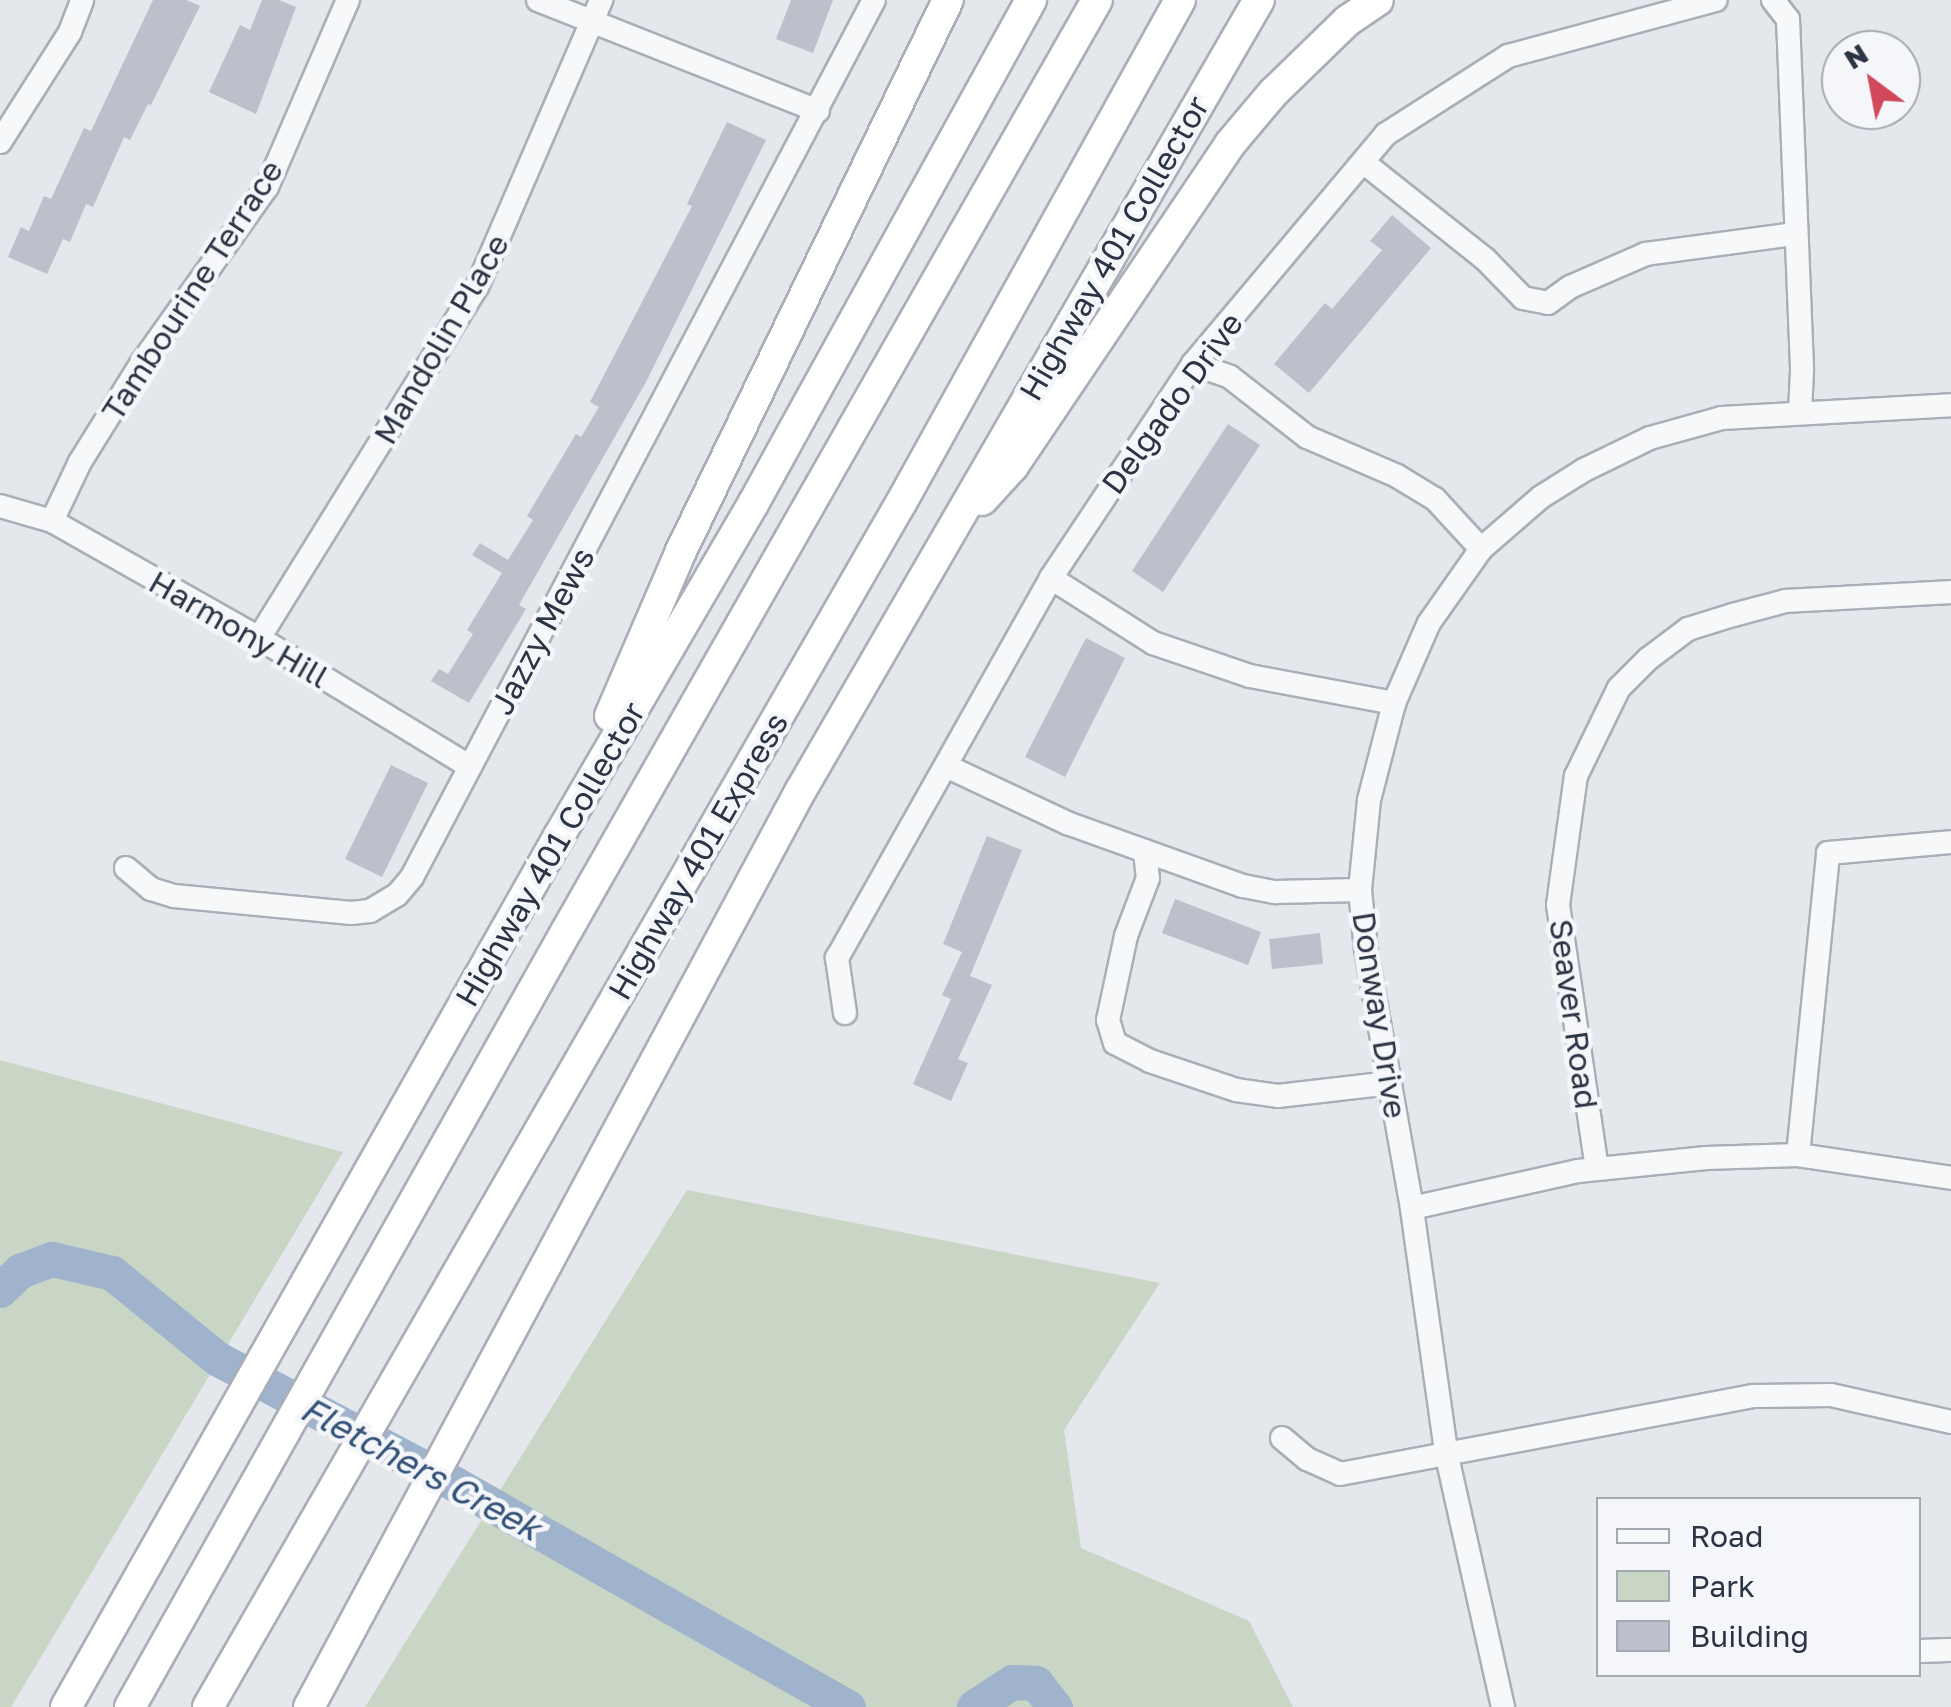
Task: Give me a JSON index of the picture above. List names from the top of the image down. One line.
{"streets":{"highway":["Highway 401 Collector","Highway 401 Express"],"street":["Tambourine Terrace","Mandolin Place","Delgado Drive","Harmony Hill","Jazzy Mews","Seaver Road","Donway Drive"]},"crossings":[["Tambourine Terrace","Harmony Hill"],["Mandolin Place","Harmony Hill"],["Harmony Hill","Jazzy Mews"]],"water":["Fletchers Creek"],"legend":["Road","Park","Building"],"north":"top left"}
